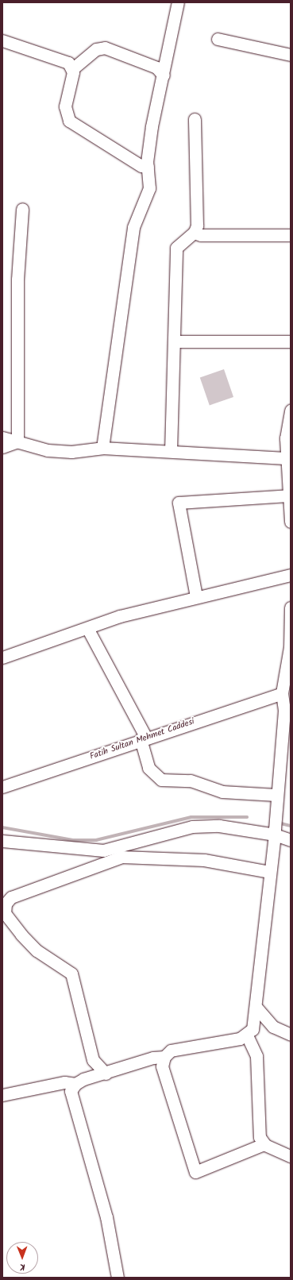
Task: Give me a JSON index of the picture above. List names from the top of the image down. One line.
{"streets":{"street":["Fatih Sultan Mehmet Caddesi"]},"north":"bottom"}
